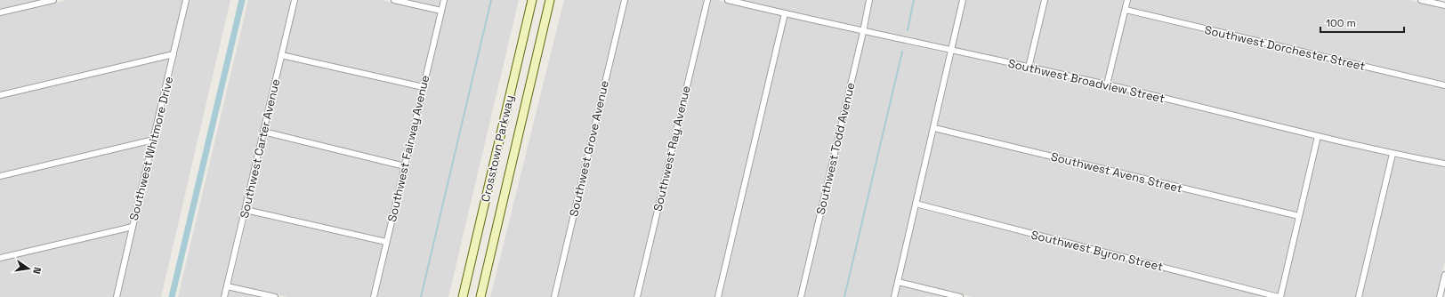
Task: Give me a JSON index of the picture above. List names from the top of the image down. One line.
{"streets":{"main road":["Crosstown Parkway"],"street":["Southwest Dorchester Street","Southwest Broadview Street","Southwest Whitmore Drive","Southwest Carter Avenue","Southwest Fairway Avenue","Southwest Grove Avenue","Southwest Ray Avenue","Southwest Todd Avenue","Southwest Avens Street","Southwest Byron Street"]},"crossings":[["Southwest Broadview Street","Southwest Todd Avenue"]],"scale_bar":"100 m","north":"right"}
